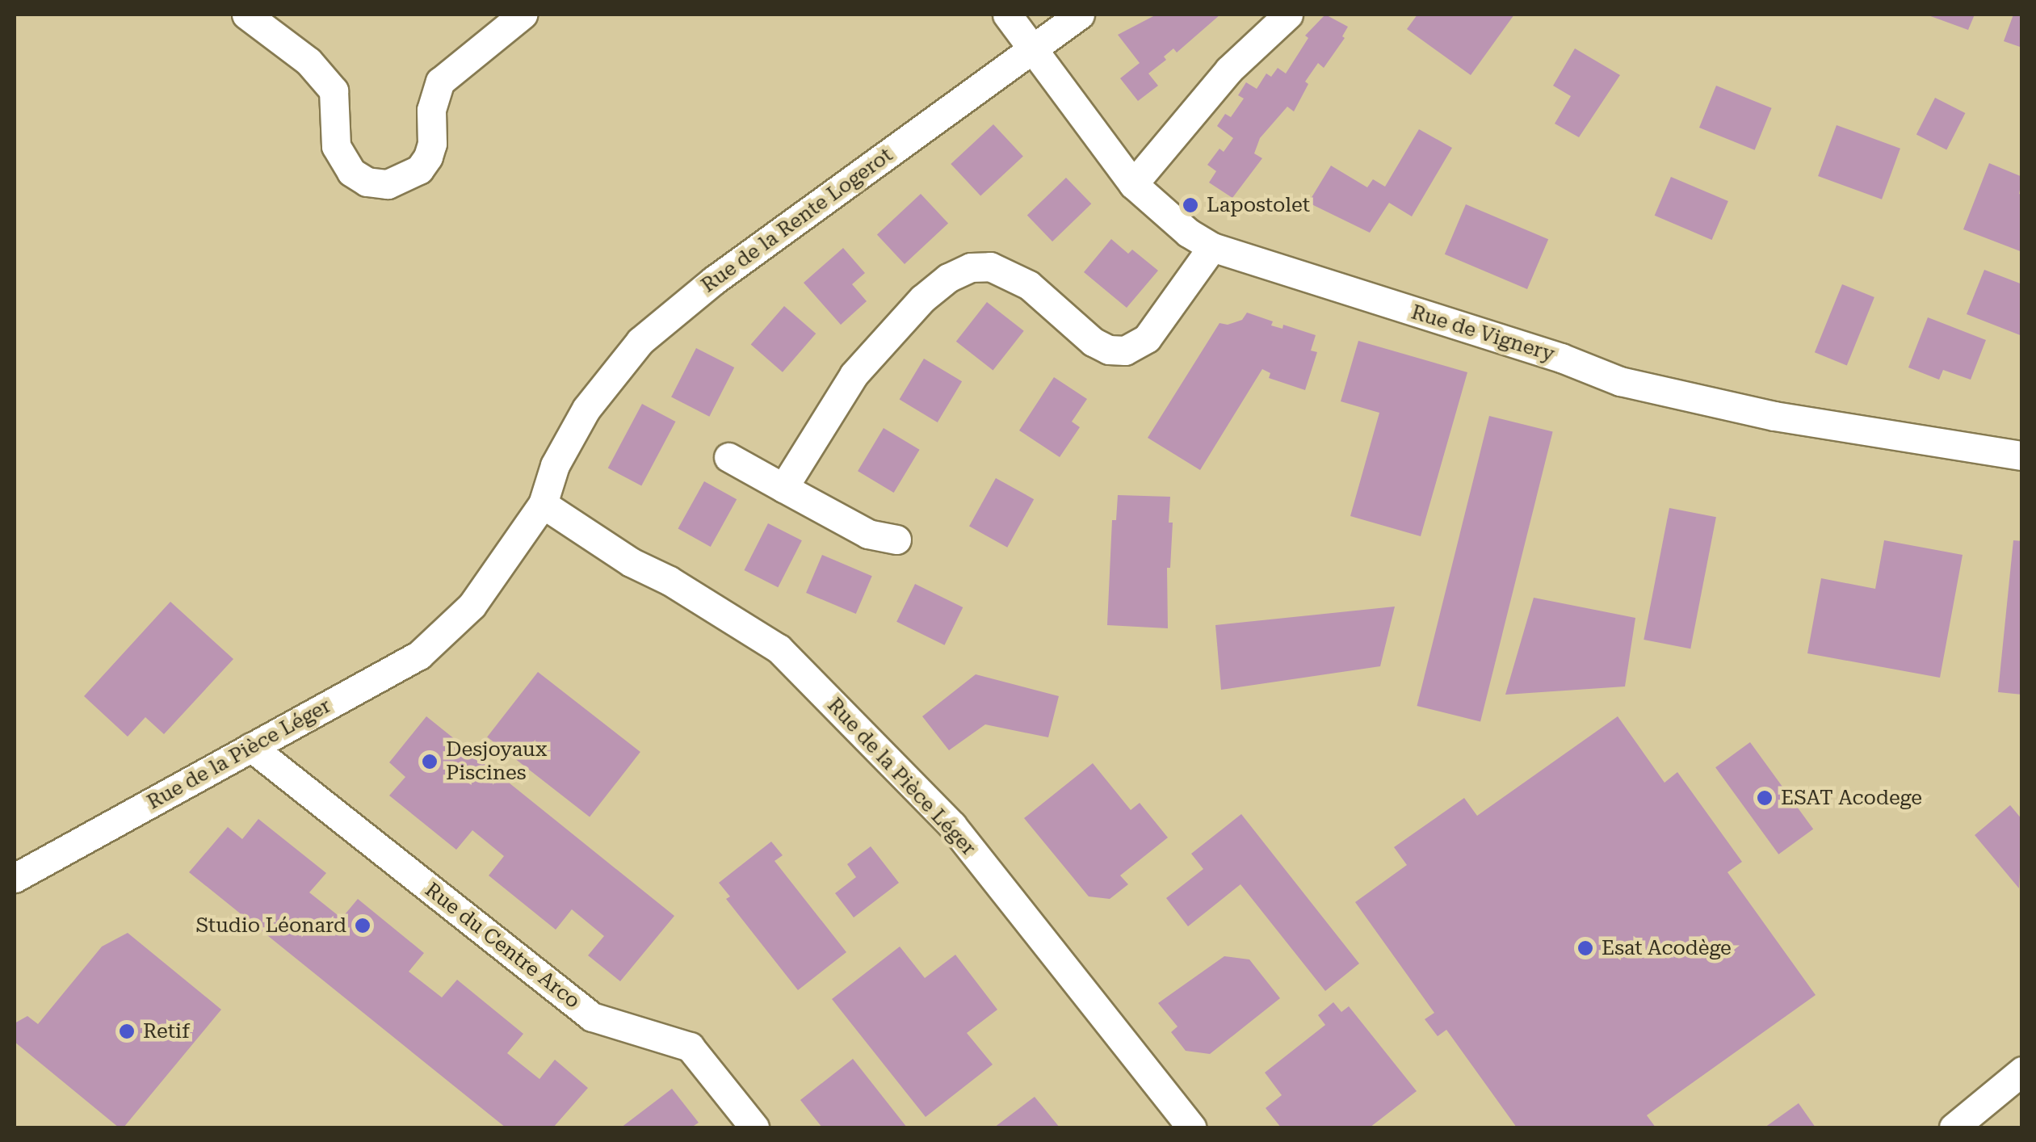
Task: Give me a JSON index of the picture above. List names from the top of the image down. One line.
{"streets":{"street":["Rue de la Rente Logerot","Rue de Vignery","Rue de la Pièce Léger","Rue du Centre Arco"]},"crossings":[["Rue de la Rente Logerot","Rue de Vignery"],["Rue de la Rente Logerot","Rue de la Pièce Léger"],["Rue de la Pièce Léger","Rue du Centre Arco"]],"places":["Lapostolet","Desjoyaux Piscines","ESAT Acodege","Studio Léonard","Esat Acodège","Retif"]}
